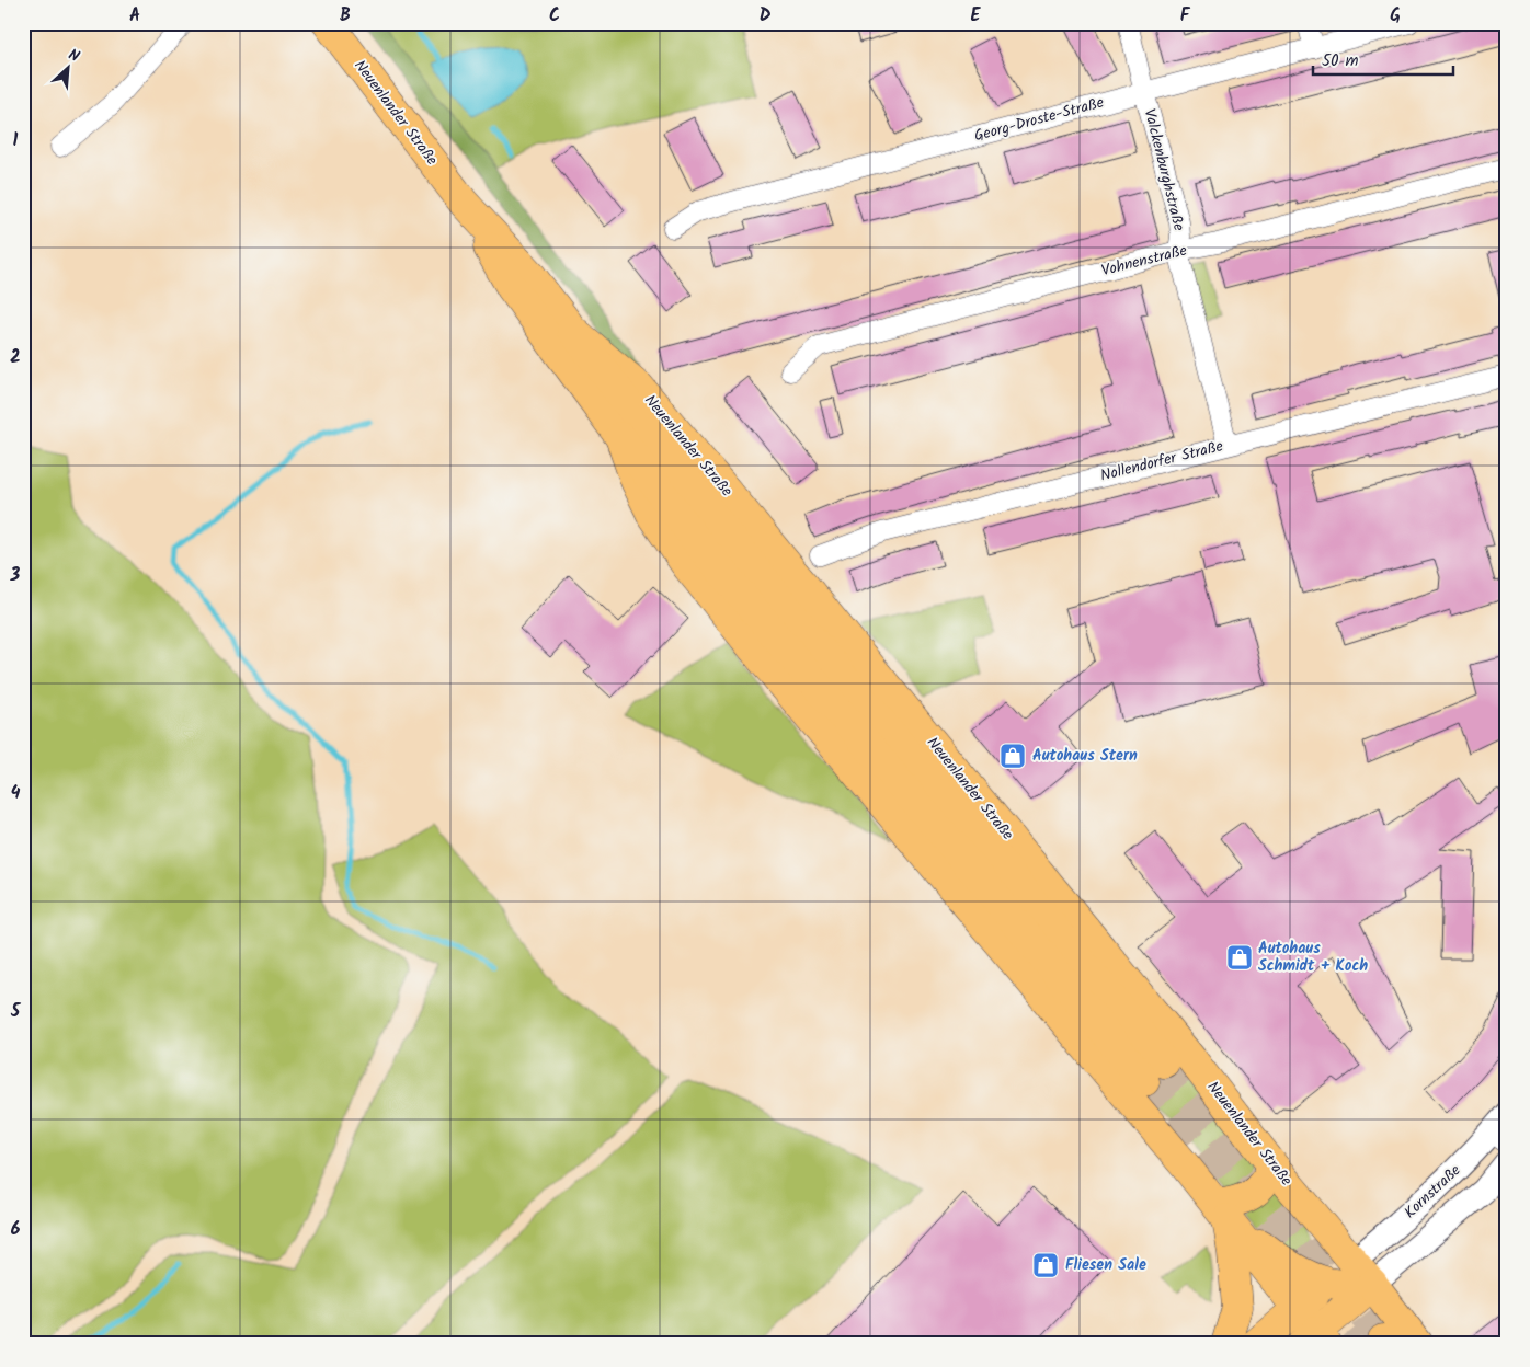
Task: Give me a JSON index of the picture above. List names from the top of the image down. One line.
{"streets":{"main road":["Neuenlander Straße"],"street":["Georg-Droste-Straße","Valckenburghstraße","Vohnenstraße","Nollendorfer Straße","Kornstraße"]},"crossings":[["Neuenlander Straße","Kornstraße"],["Georg-Droste-Straße","Valckenburghstraße"],["Valckenburghstraße","Vohnenstraße"],["Valckenburghstraße","Nollendorfer Straße"]],"places":{"shop":["Autohaus Stern","Autohaus Schmidt + Koch","Fliesen Sale"]},"scale_bar":"50 m","north":"top right","grid":{"columns":["A","B","C","D","E","F","G"],"rows":["1","2","3","4","5","6"]}}
